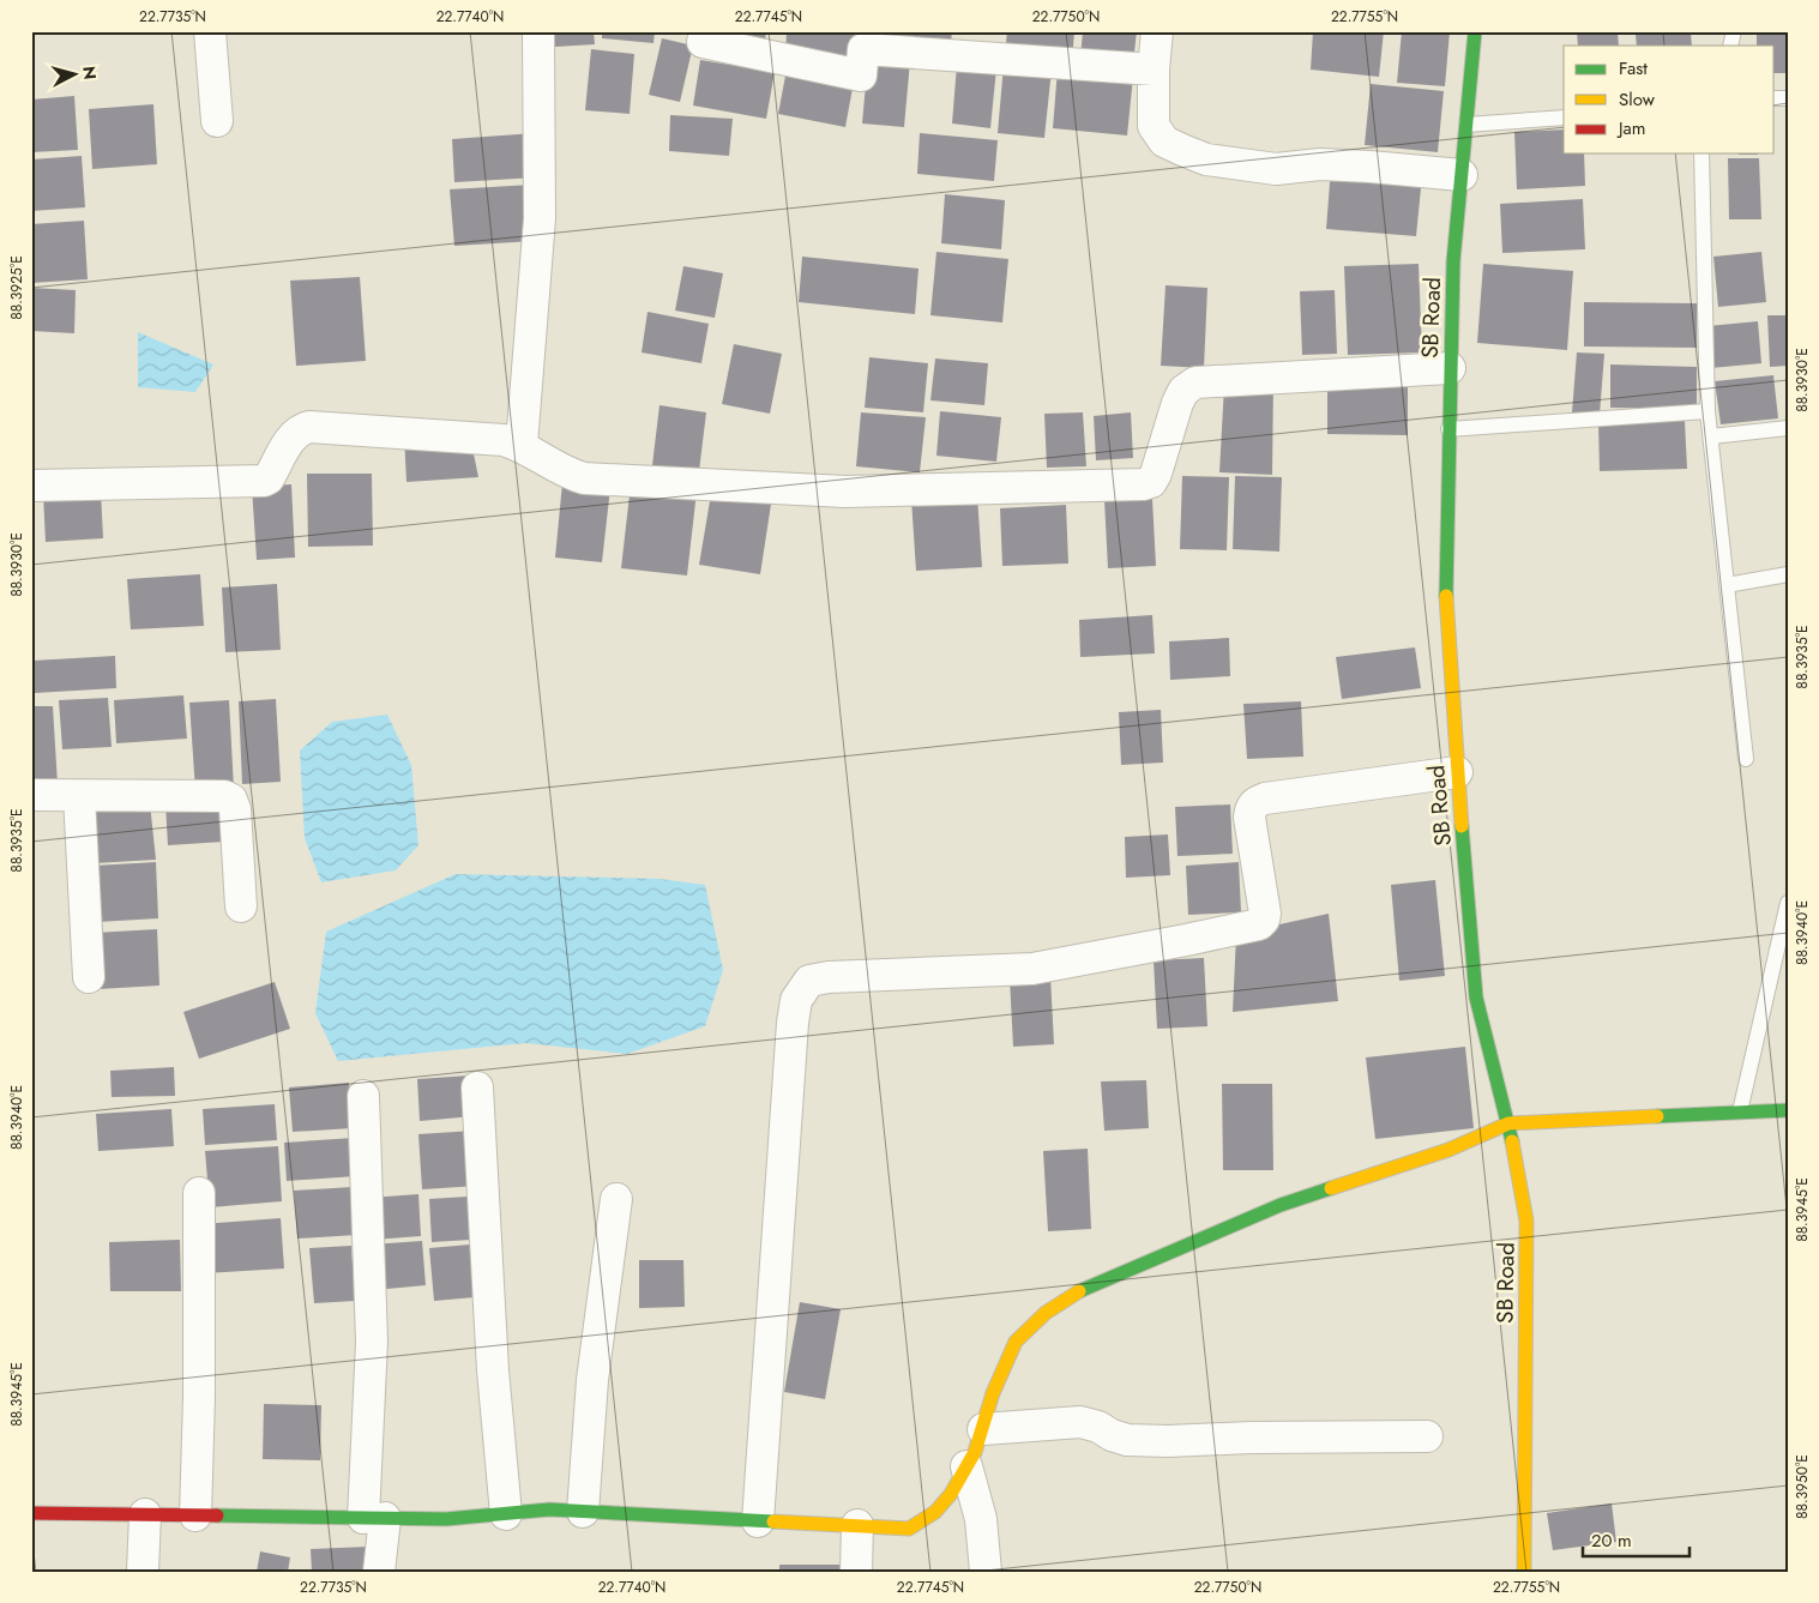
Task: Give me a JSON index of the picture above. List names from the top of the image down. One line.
{"streets":{"street":["SB Road"]},"legend":["Fast","Slow","Jam"],"scale_bar":"20 m","north":"right","coordinates":["22.7735°N","22.7740°N","22.7745°N","22.7750°N","22.7755°N","88.3925°E","88.3930°E","88.3935°E","88.3940°E","88.3945°E","88.3950°E"]}
